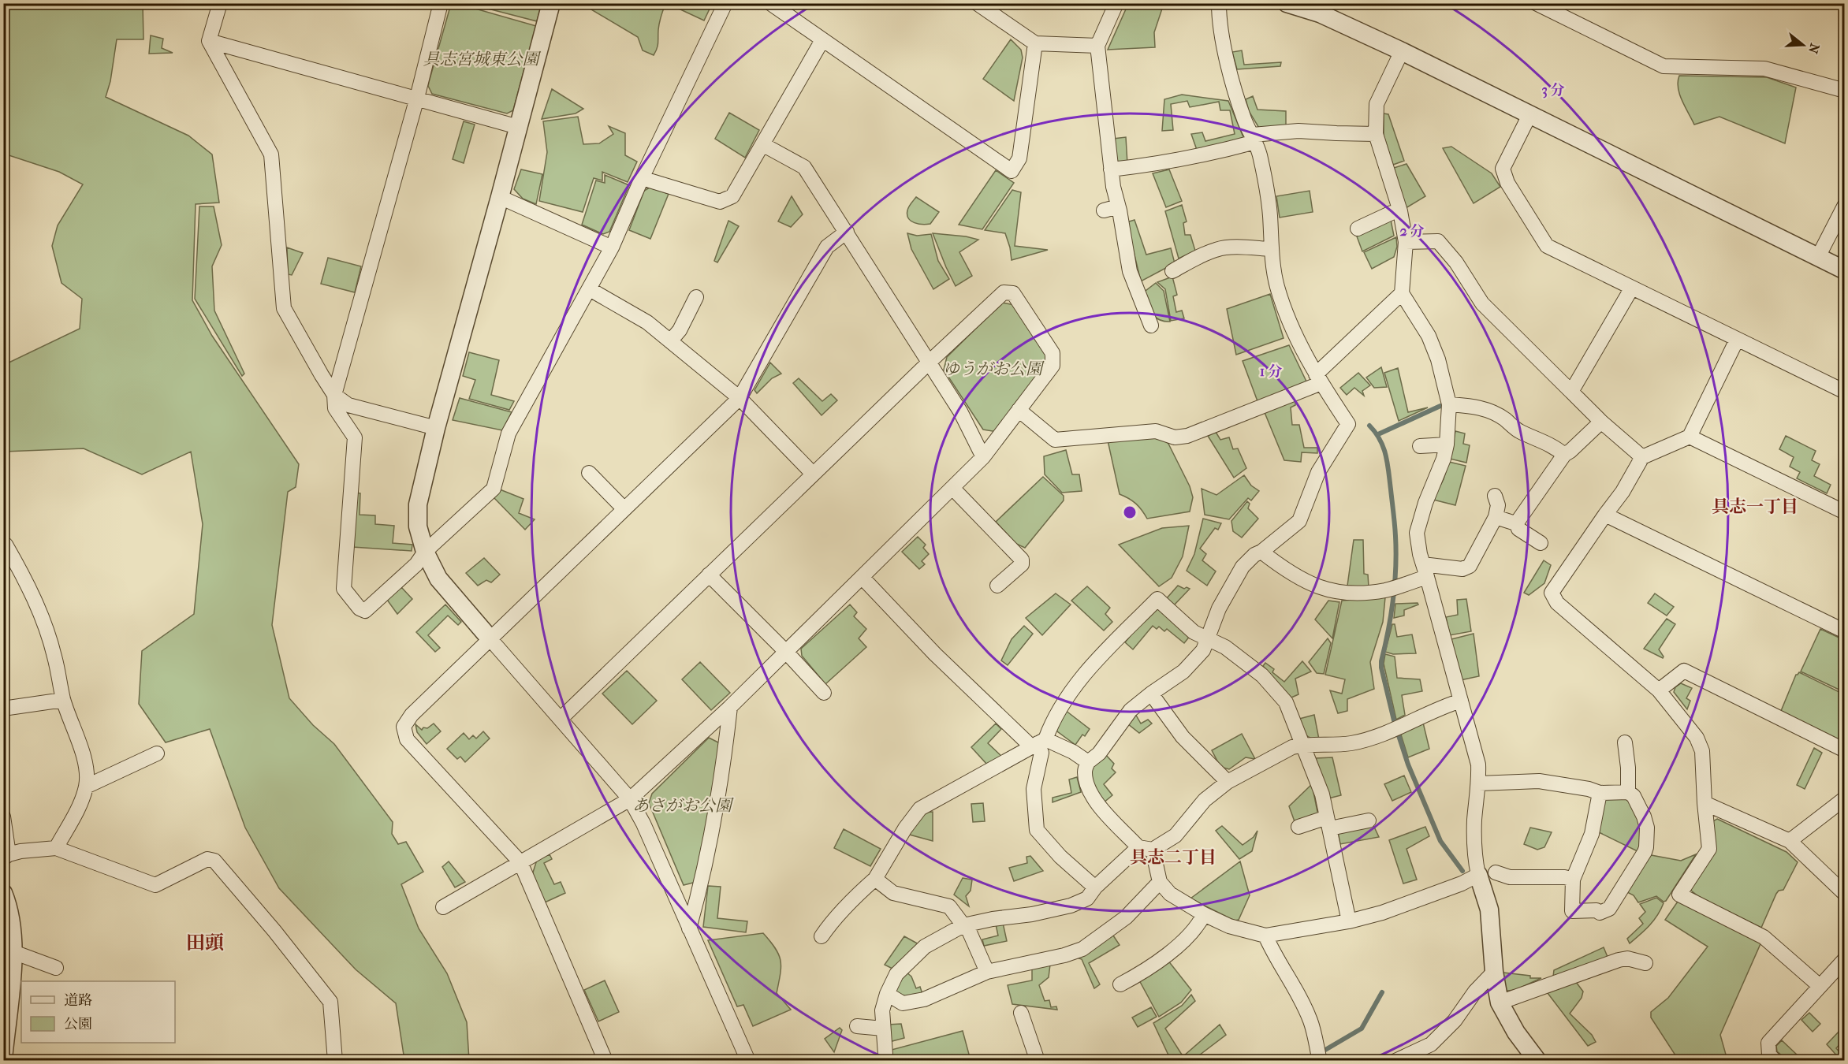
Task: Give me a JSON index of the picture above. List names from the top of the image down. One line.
{"districts":["具志一丁目","具志二丁目","田頭"],"parks":["具志宮城東公園","ゆうがお公園","あさがお公園"],"legend":["道路","公園"],"north":"right","rings":["3 分","2 分","1 分"]}
